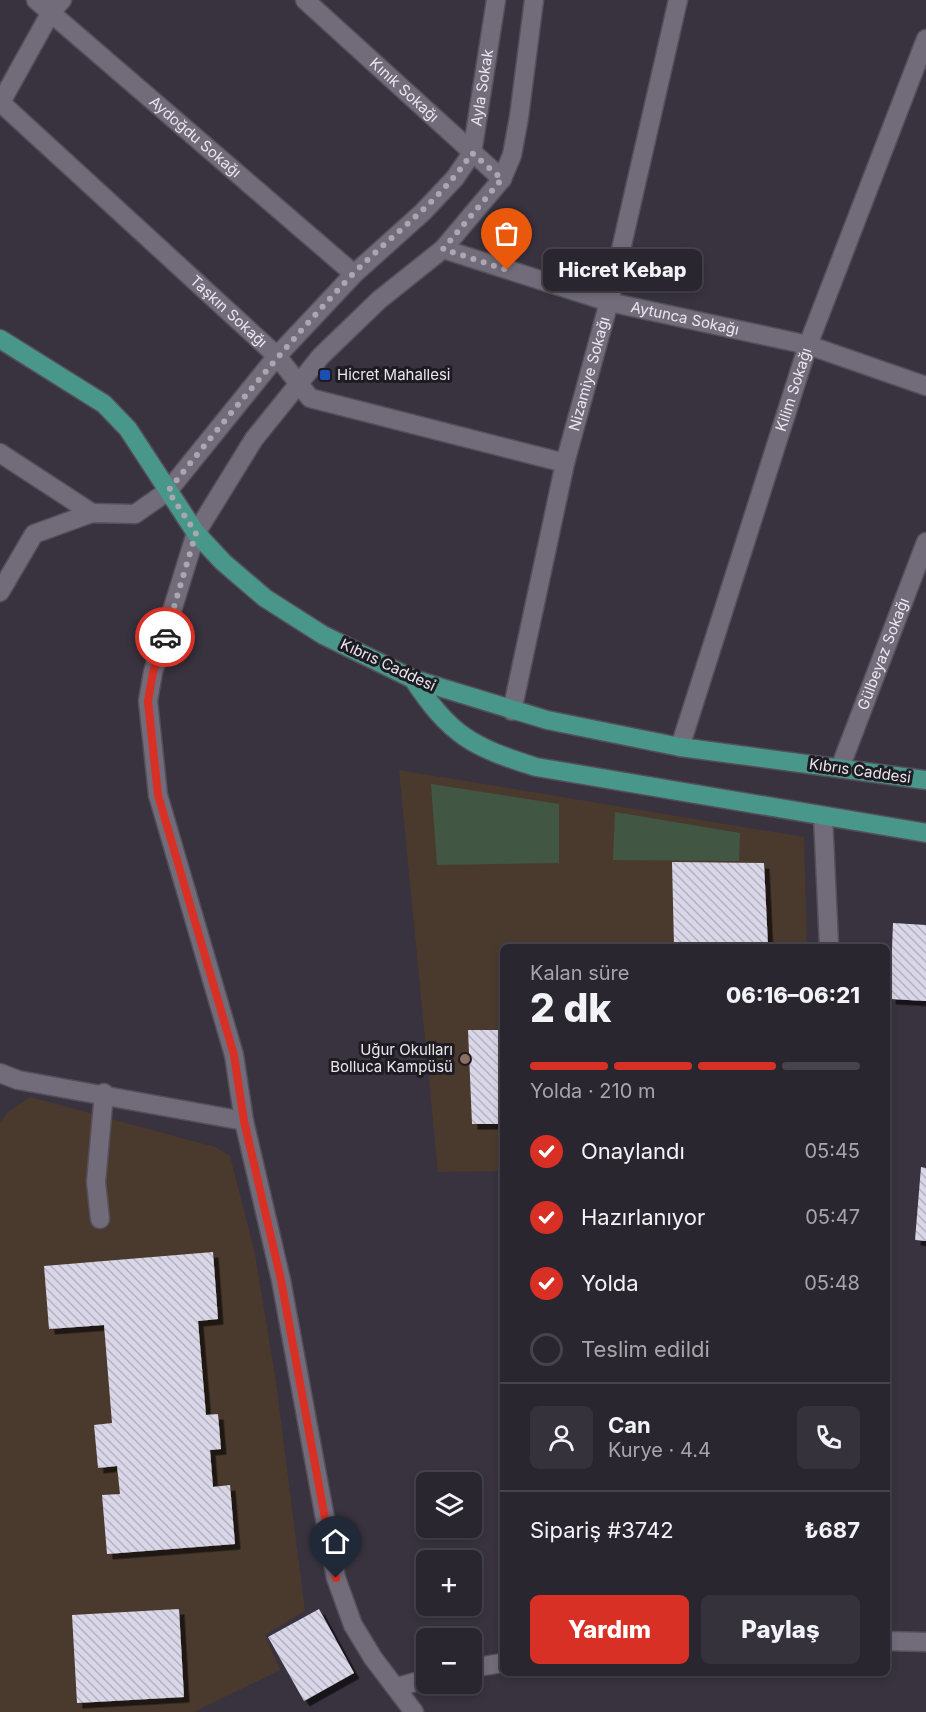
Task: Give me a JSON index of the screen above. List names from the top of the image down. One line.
{"streets":{"main road":["Kıbrıs Caddesi"],"street":["Ayla Sokak","Kınık Sokağı","Aydoğdu Sokağı","Taşkın Sokağı","Aytunca Sokağı","Nizamiye Sokağı","Kilim Sokağı","Gülbeyaz Sokağı"]},"crossings":[["Ayla Sokak","Kınık Sokağı"],["Ayla Sokak","Aydoğdu Sokağı"],["Ayla Sokak","Taşkın Sokağı"],["Ayla Sokak","Kıbrıs Caddesi"],["Taşkın Sokağı","Nizamiye Sokağı"],["Aytunca Sokağı","Nizamiye Sokağı"],["Aytunca Sokağı","Kilim Sokağı"],["Nizamiye Sokağı","Kıbrıs Caddesi"],["Kilim Sokağı","Kıbrıs Caddesi"],["Gülbeyaz Sokağı","Kıbrıs Caddesi"]],"places":{"other":["Hicret Kebap","Uğur Okulları Bolluca Kampüsü"],"transit":["Hicret Mahallesi"]},"page":{"bubble":"Hicret Kebap","heading":["2 dk","Kalan süre","06:16–06:21"],"panel":["Can","Kurye · 4.4","Sipariş #3742","₺687"],"bar":"Yolda · 210 m","list":[["Onaylandı","05:45"],["Hazırlanıyor","05:47"],["Yolda","05:48"],"Teslim edildi"],"map_buttons":["+","−"],"buttons":["Yardım","Paylaş"]}}
